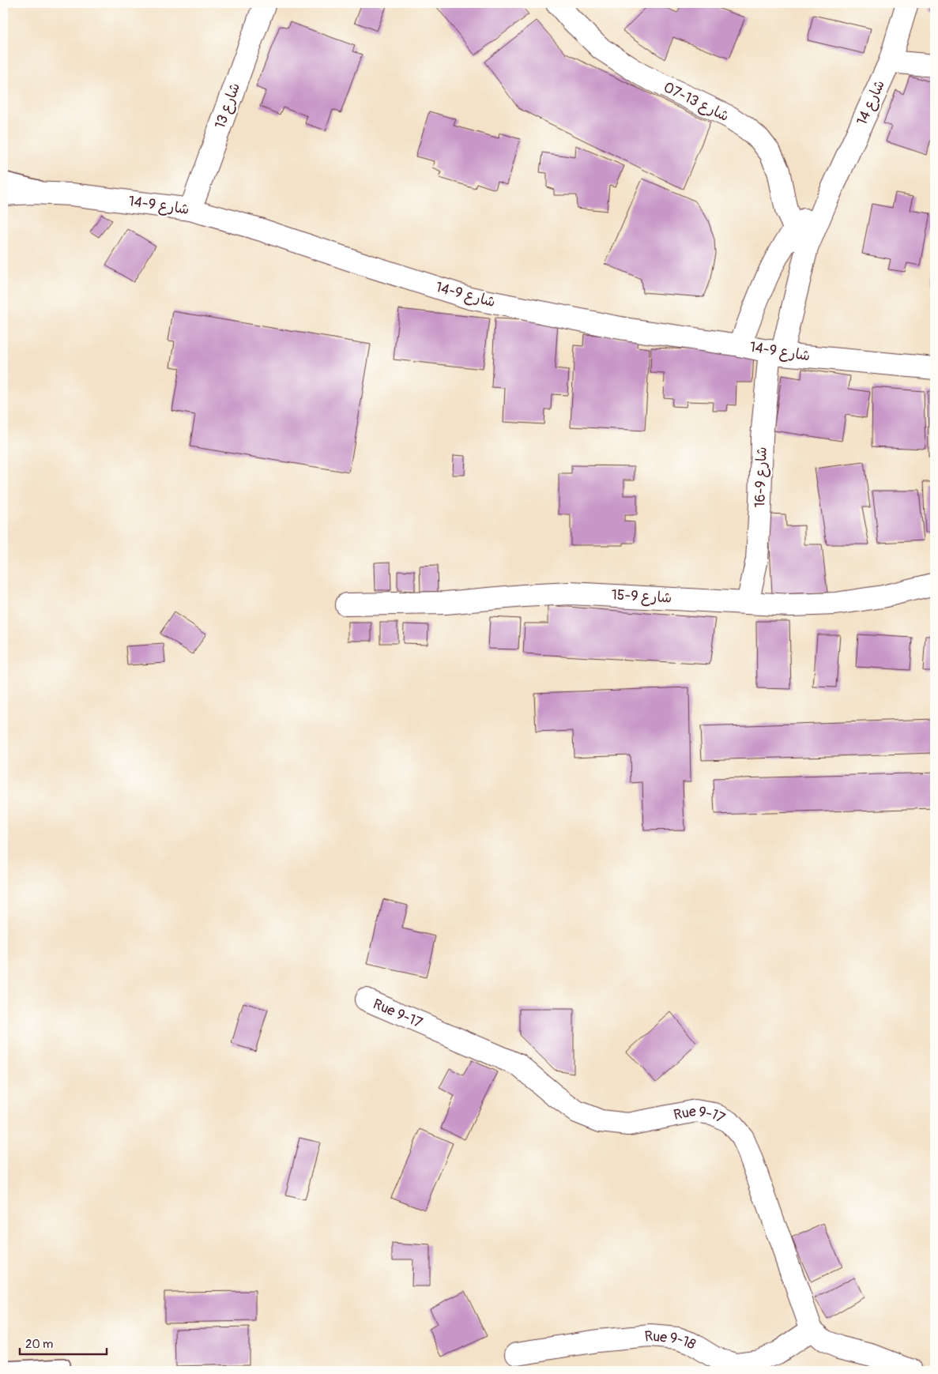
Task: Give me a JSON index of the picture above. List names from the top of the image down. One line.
{"streets":{"street":["شارع 13-07","شارع 14","شارع 13","شارع 9-14","شارع 9-16","شارع 9-15","Rue 9-17","Rue 9-18"]},"crossings":[["شارع 13-07","شارع 14"],["شارع 13-07","شارع 9-16"],["شارع 14","شارع 9-16"],["شارع 13","شارع 9-14"],["شارع 9-14","شارع 9-16"],["شارع 9-16","شارع 9-15"],["Rue 9-17","Rue 9-18"]],"scale_bar":"20 m"}
